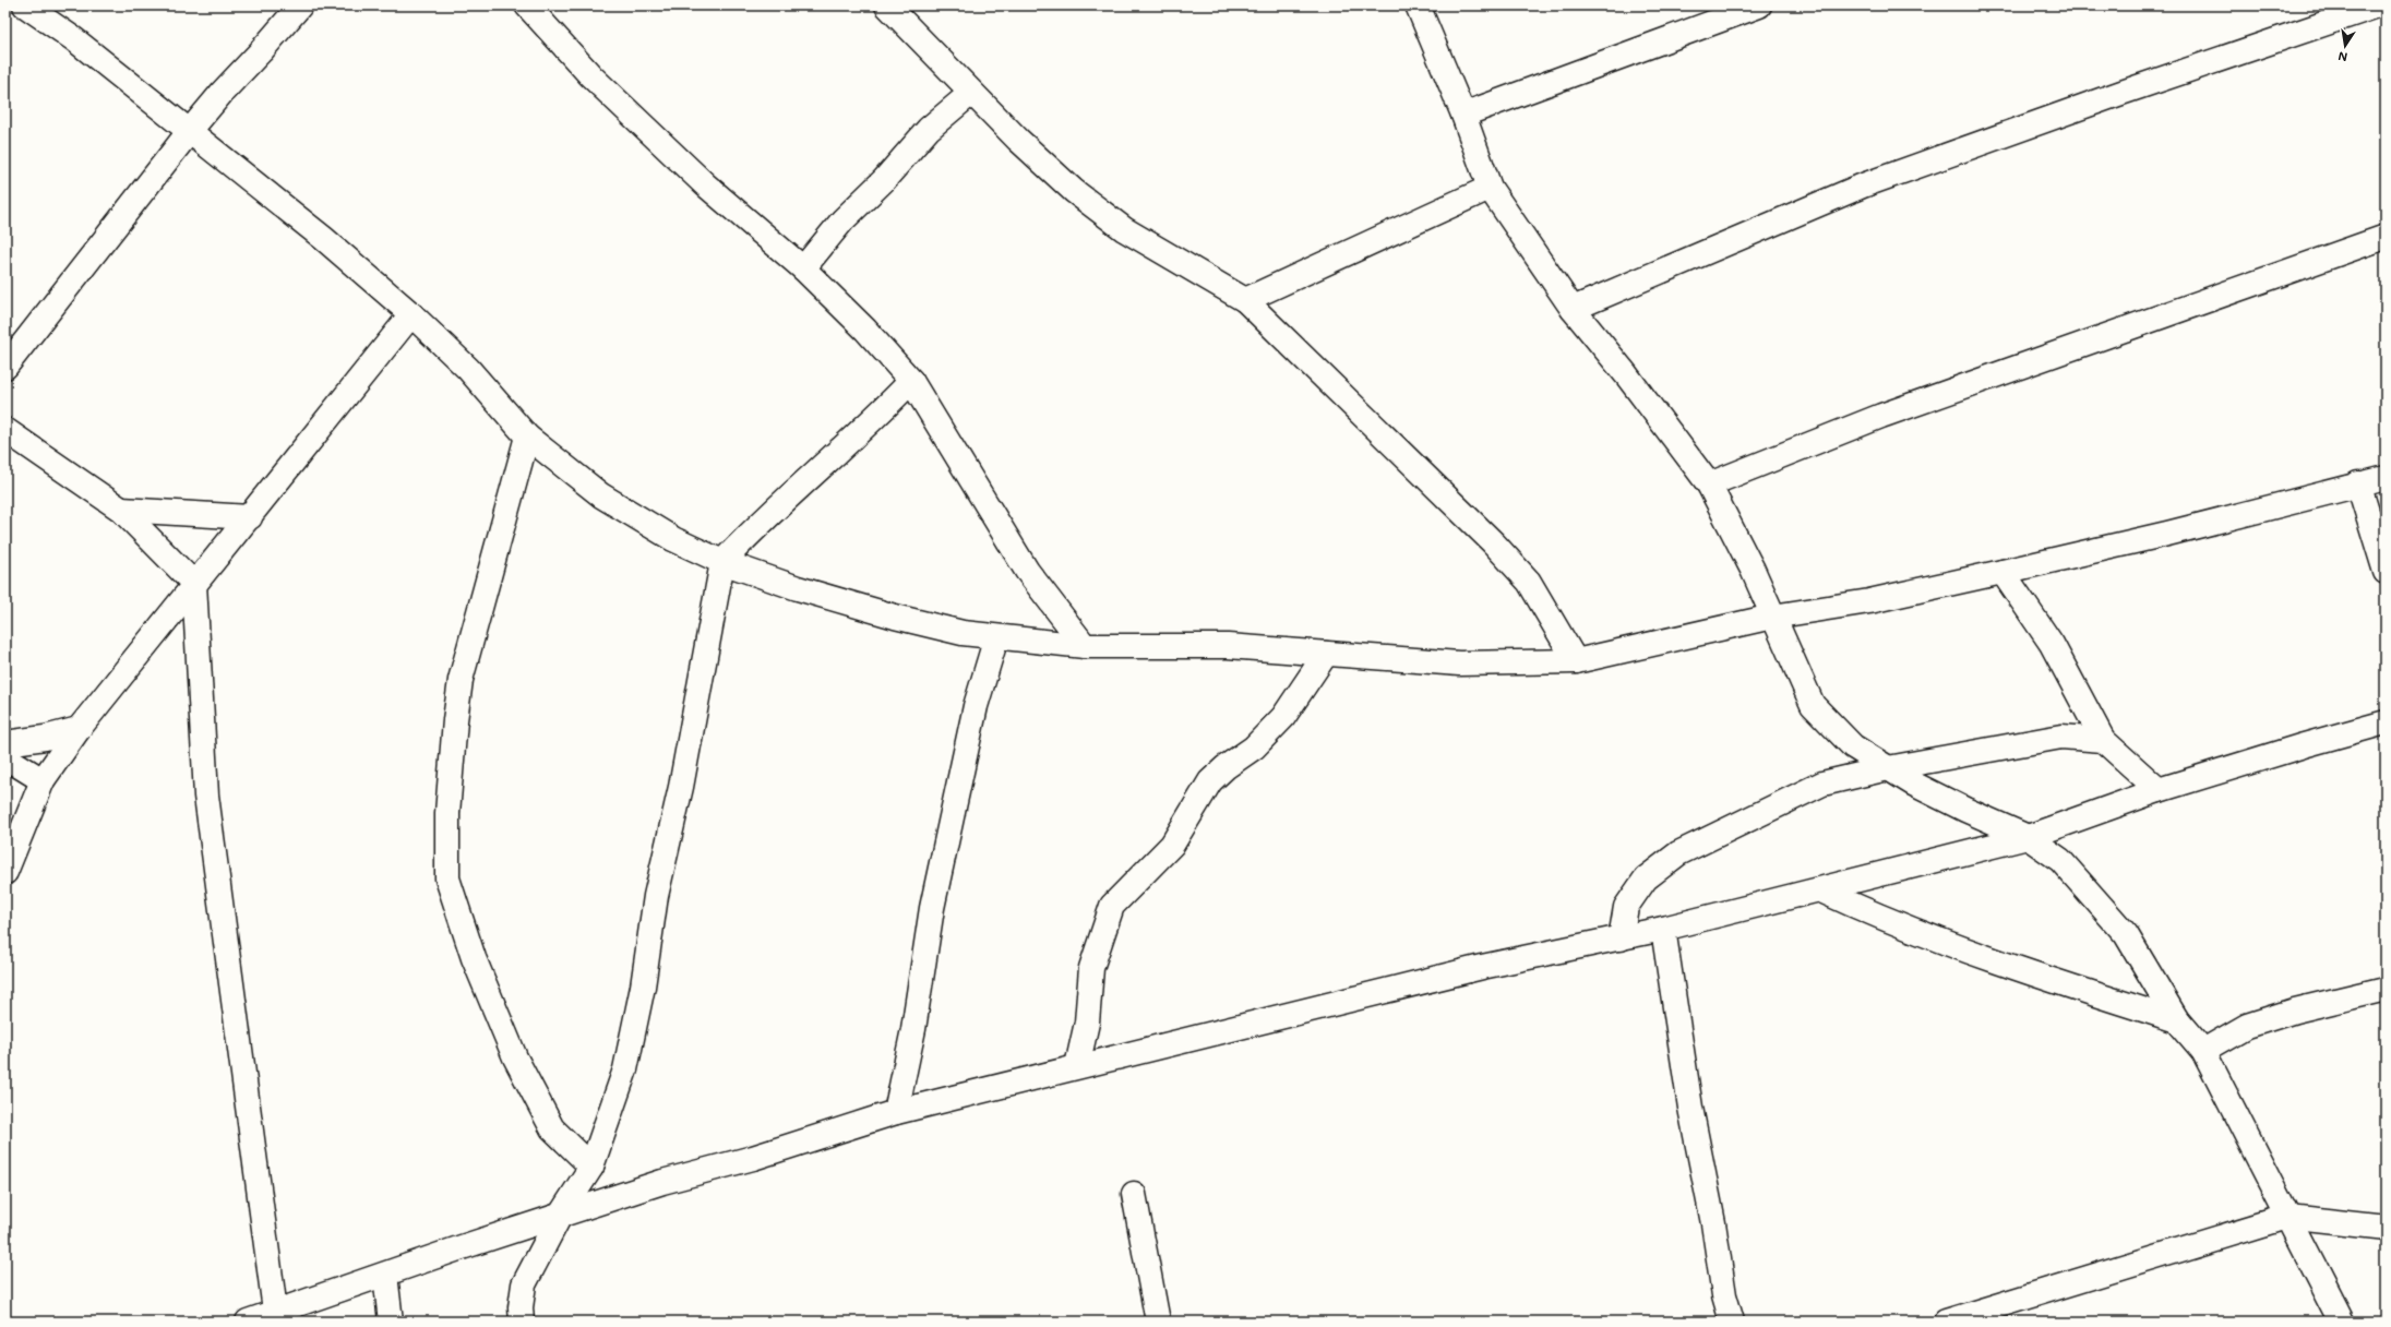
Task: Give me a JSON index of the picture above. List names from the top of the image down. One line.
{"north":"bottom"}
